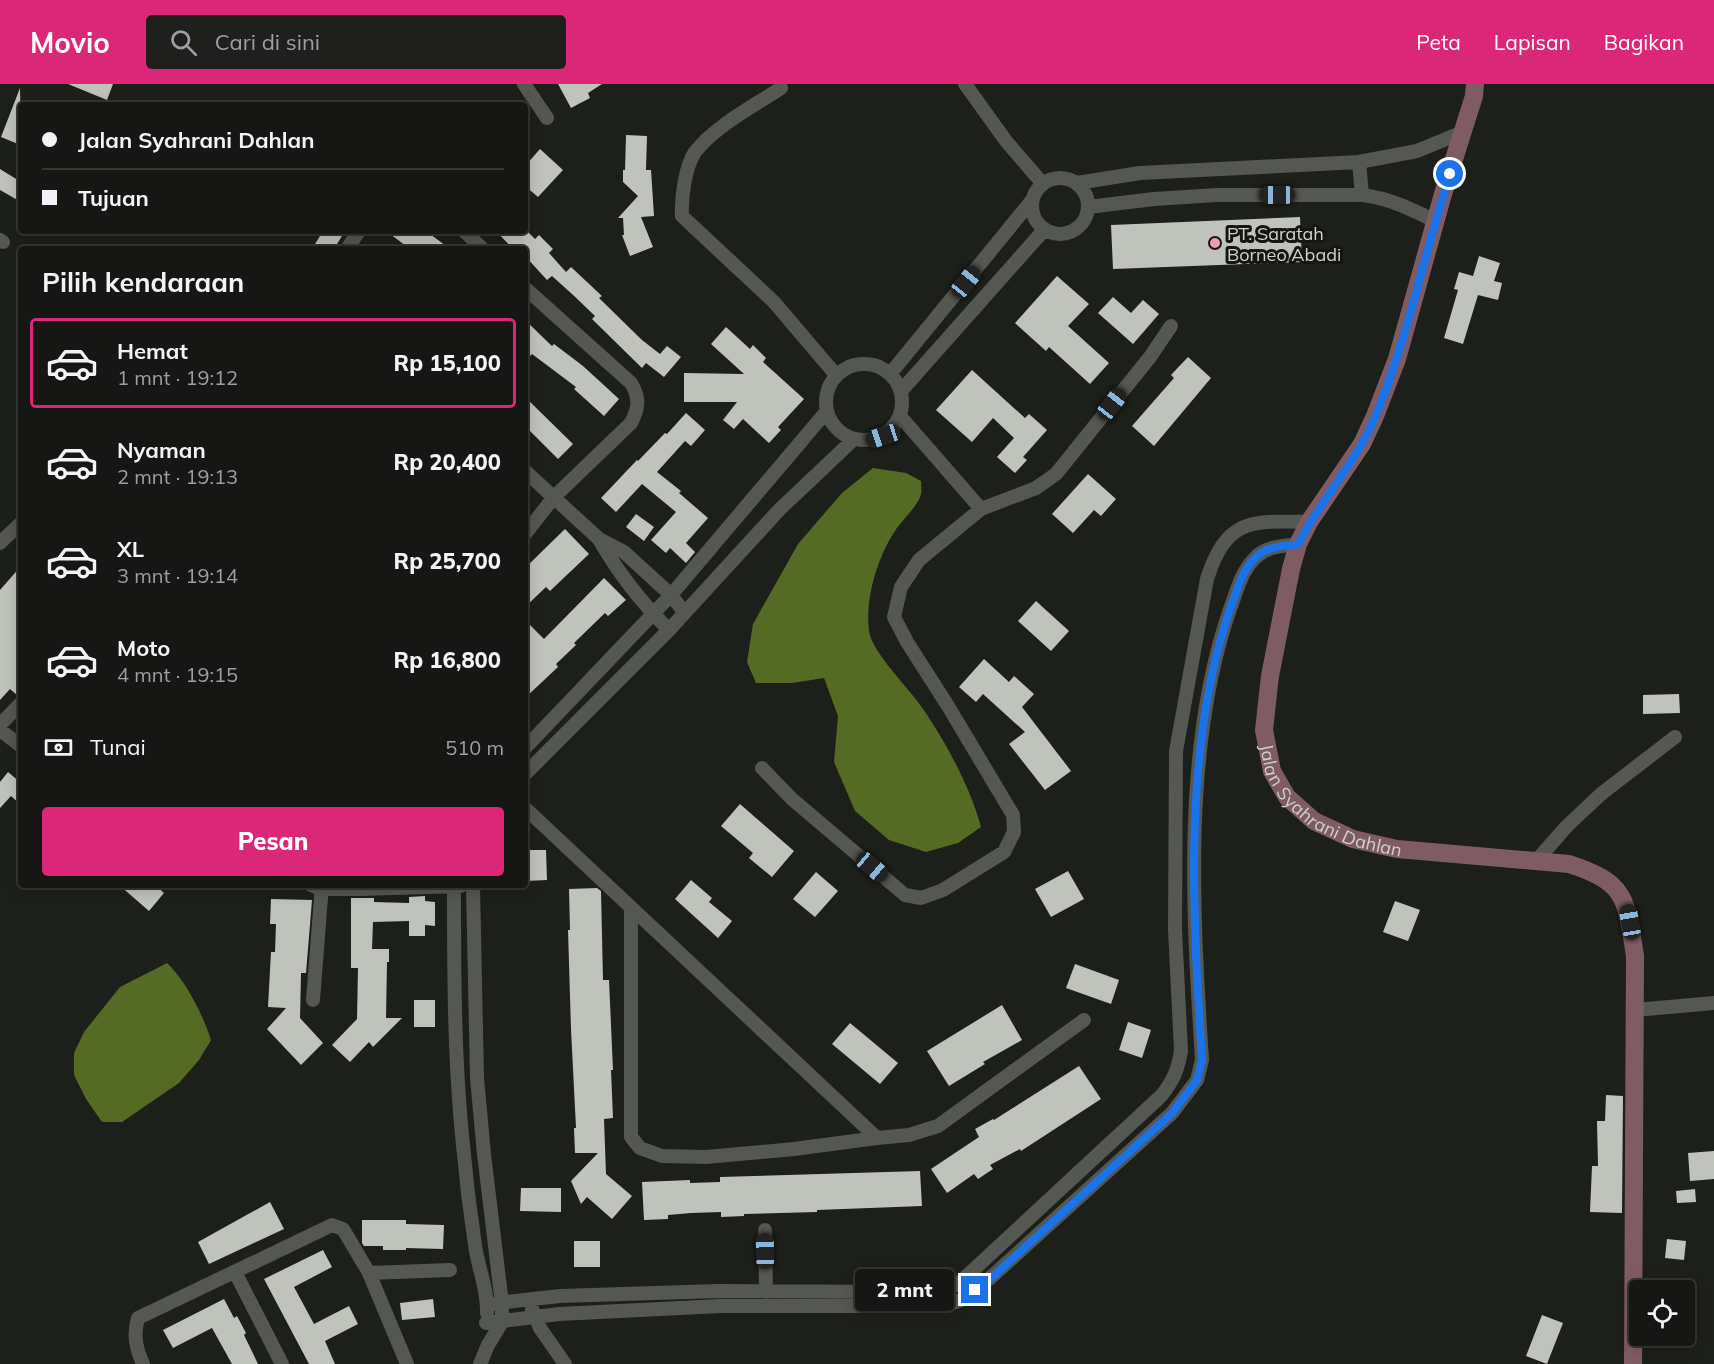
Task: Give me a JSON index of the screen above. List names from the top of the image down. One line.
{"streets":{"street":["Jalan Syahrani Dahlan"]},"places":["PT. Saratah Borneo Abadi"],"page":{"header":"Movio","search":"Cari di sini","nav":["Peta","Lapisan","Bagikan"],"banner":["Jalan Syahrani Dahlan","Tujuan"],"heading":"Pilih kendaraan","list":[{"name":"Hemat","note":"1 mnt · 19:12","value":"Rp 15,100"},{"name":"Nyaman","note":"2 mnt · 19:13","value":"Rp 20,400"},{"name":"XL","note":"3 mnt · 19:14","value":"Rp 25,700"},{"name":"Moto","note":"4 mnt · 19:15","value":"Rp 16,800"}],"pay":["Tunai","510 m"],"buttons":"Pesan","bubble":"2 mnt"}}
